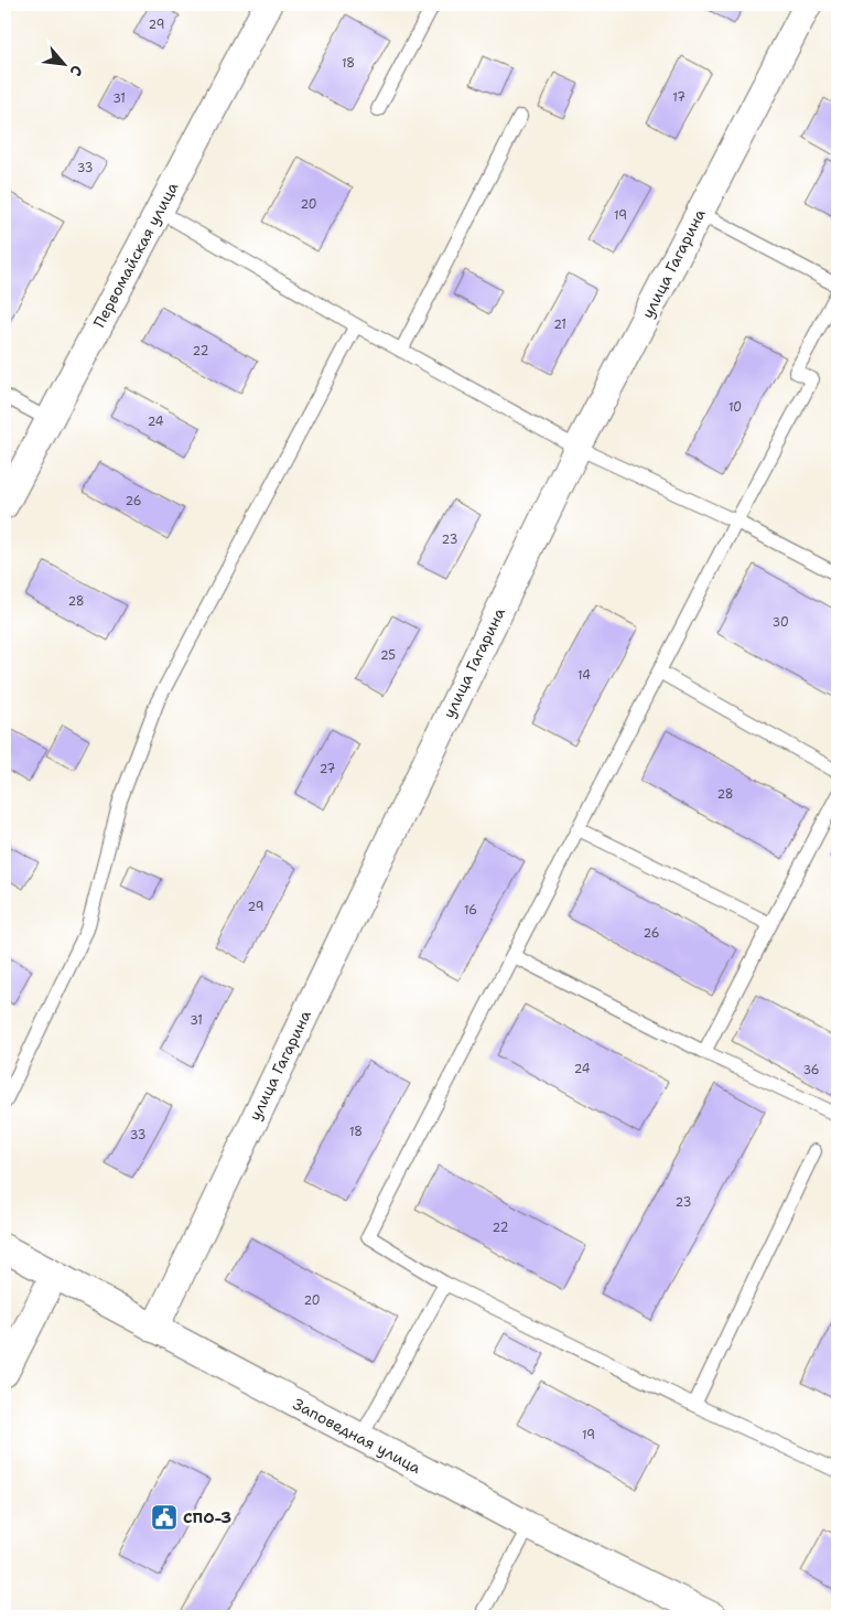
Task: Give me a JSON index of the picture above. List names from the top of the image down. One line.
{"streets":{"street":["Первомайская улица","улица Гагарина","Заповедная улица"]},"crossings":[["улица Гагарина","Заповедная улица"]],"places":{"public building":["СПО-3"]},"house_numbers":["29","18","17","31","33","20","19","21","22","10","24","26","23","28","30","25","14","27","28","29","16","26","31","24","36","18","33","23","22","20","19"],"north":"bottom right"}
